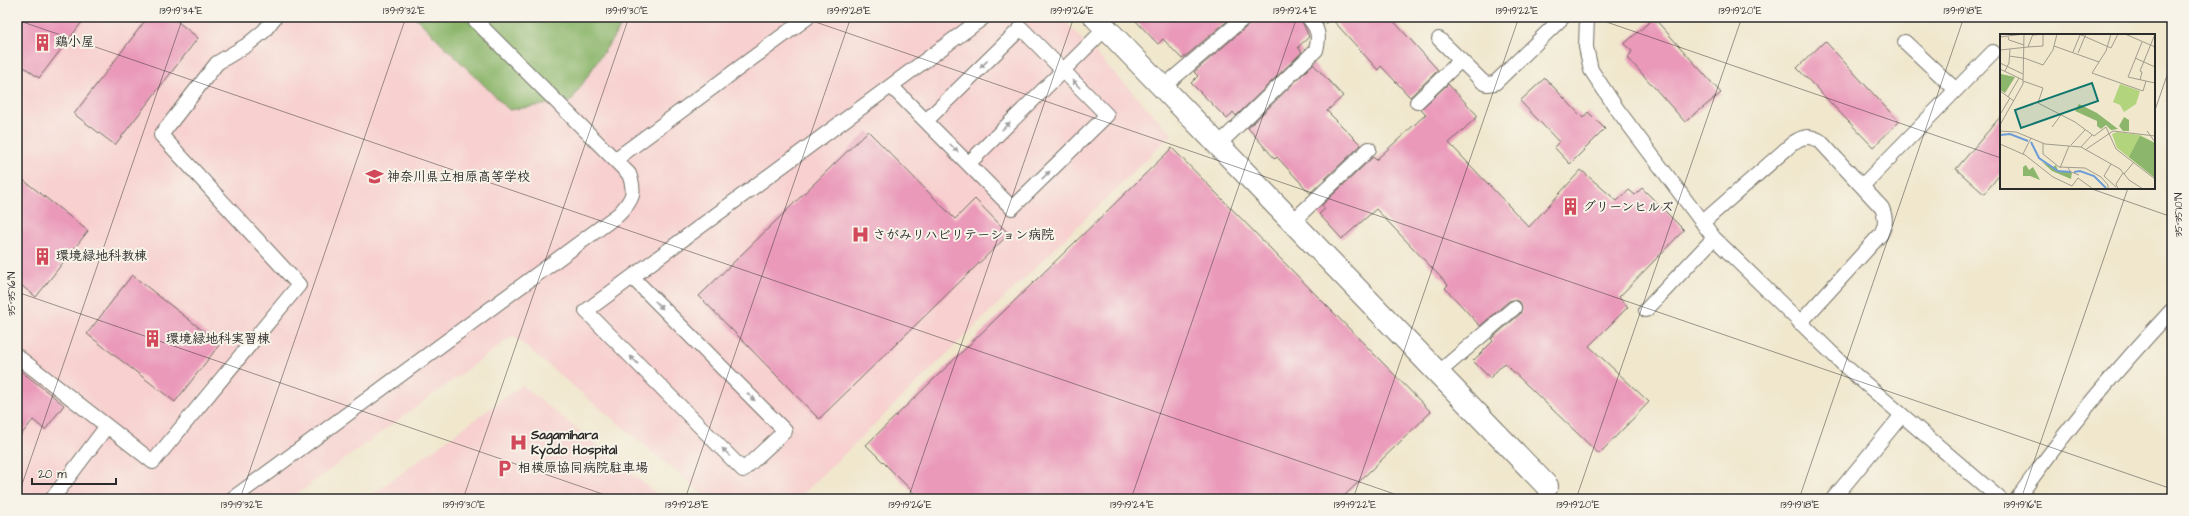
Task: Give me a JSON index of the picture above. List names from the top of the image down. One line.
{"places":{"building":["鶏小屋","グリーンヒルズ","環境緑地科教棟","環境緑地科実習棟"],"school or university":["神奈川県立相原高等学校"],"hospital":["さがみリハビリテーション病院","Sagamihara Kyodo Hospital"],"parking":["相模原協同病院駐車場"]},"scale_bar":"20 m","coordinates":["139°19'34\"E","139°19'32\"E","139°19'30\"E","139°19'28\"E","139°19'26\"E","139°19'24\"E","139°19'22\"E","139°19'20\"E","139°19'18\"E","35°35'10\"N","35°35'16\"N","139°19'16\"E"]}
